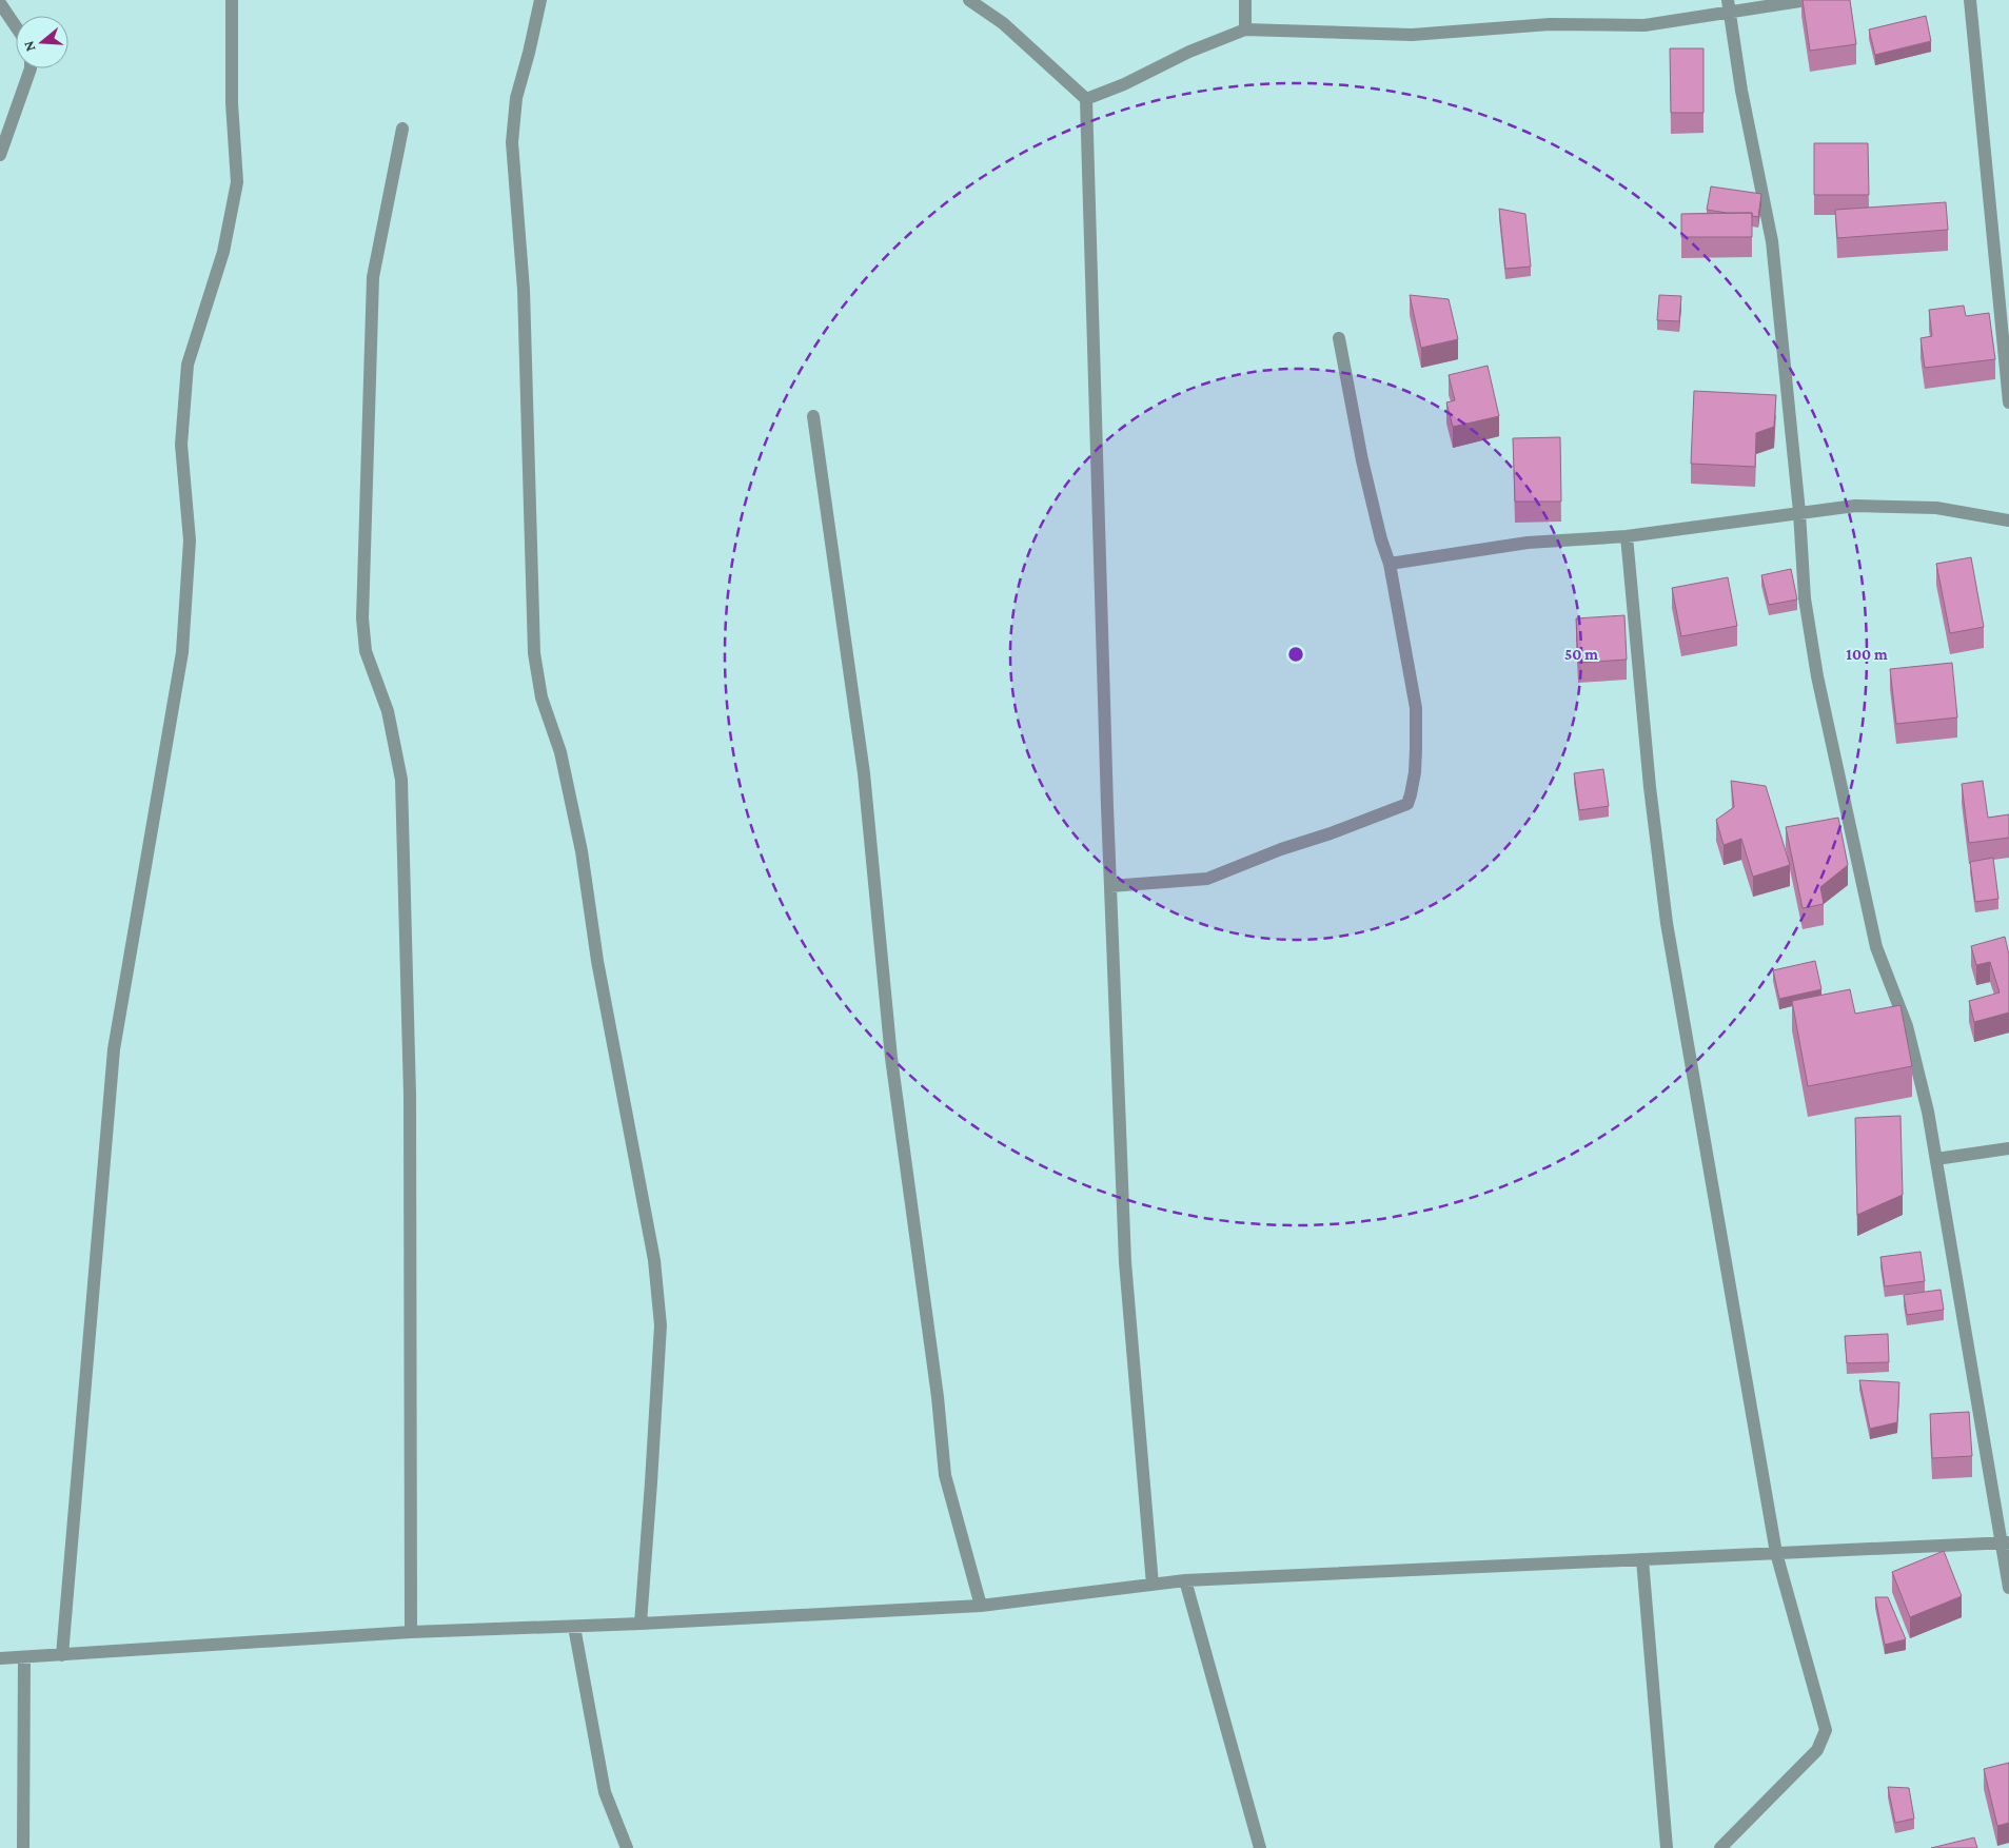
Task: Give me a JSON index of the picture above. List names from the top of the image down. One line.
{"north":"left","rings":["50 m","100 m"]}
